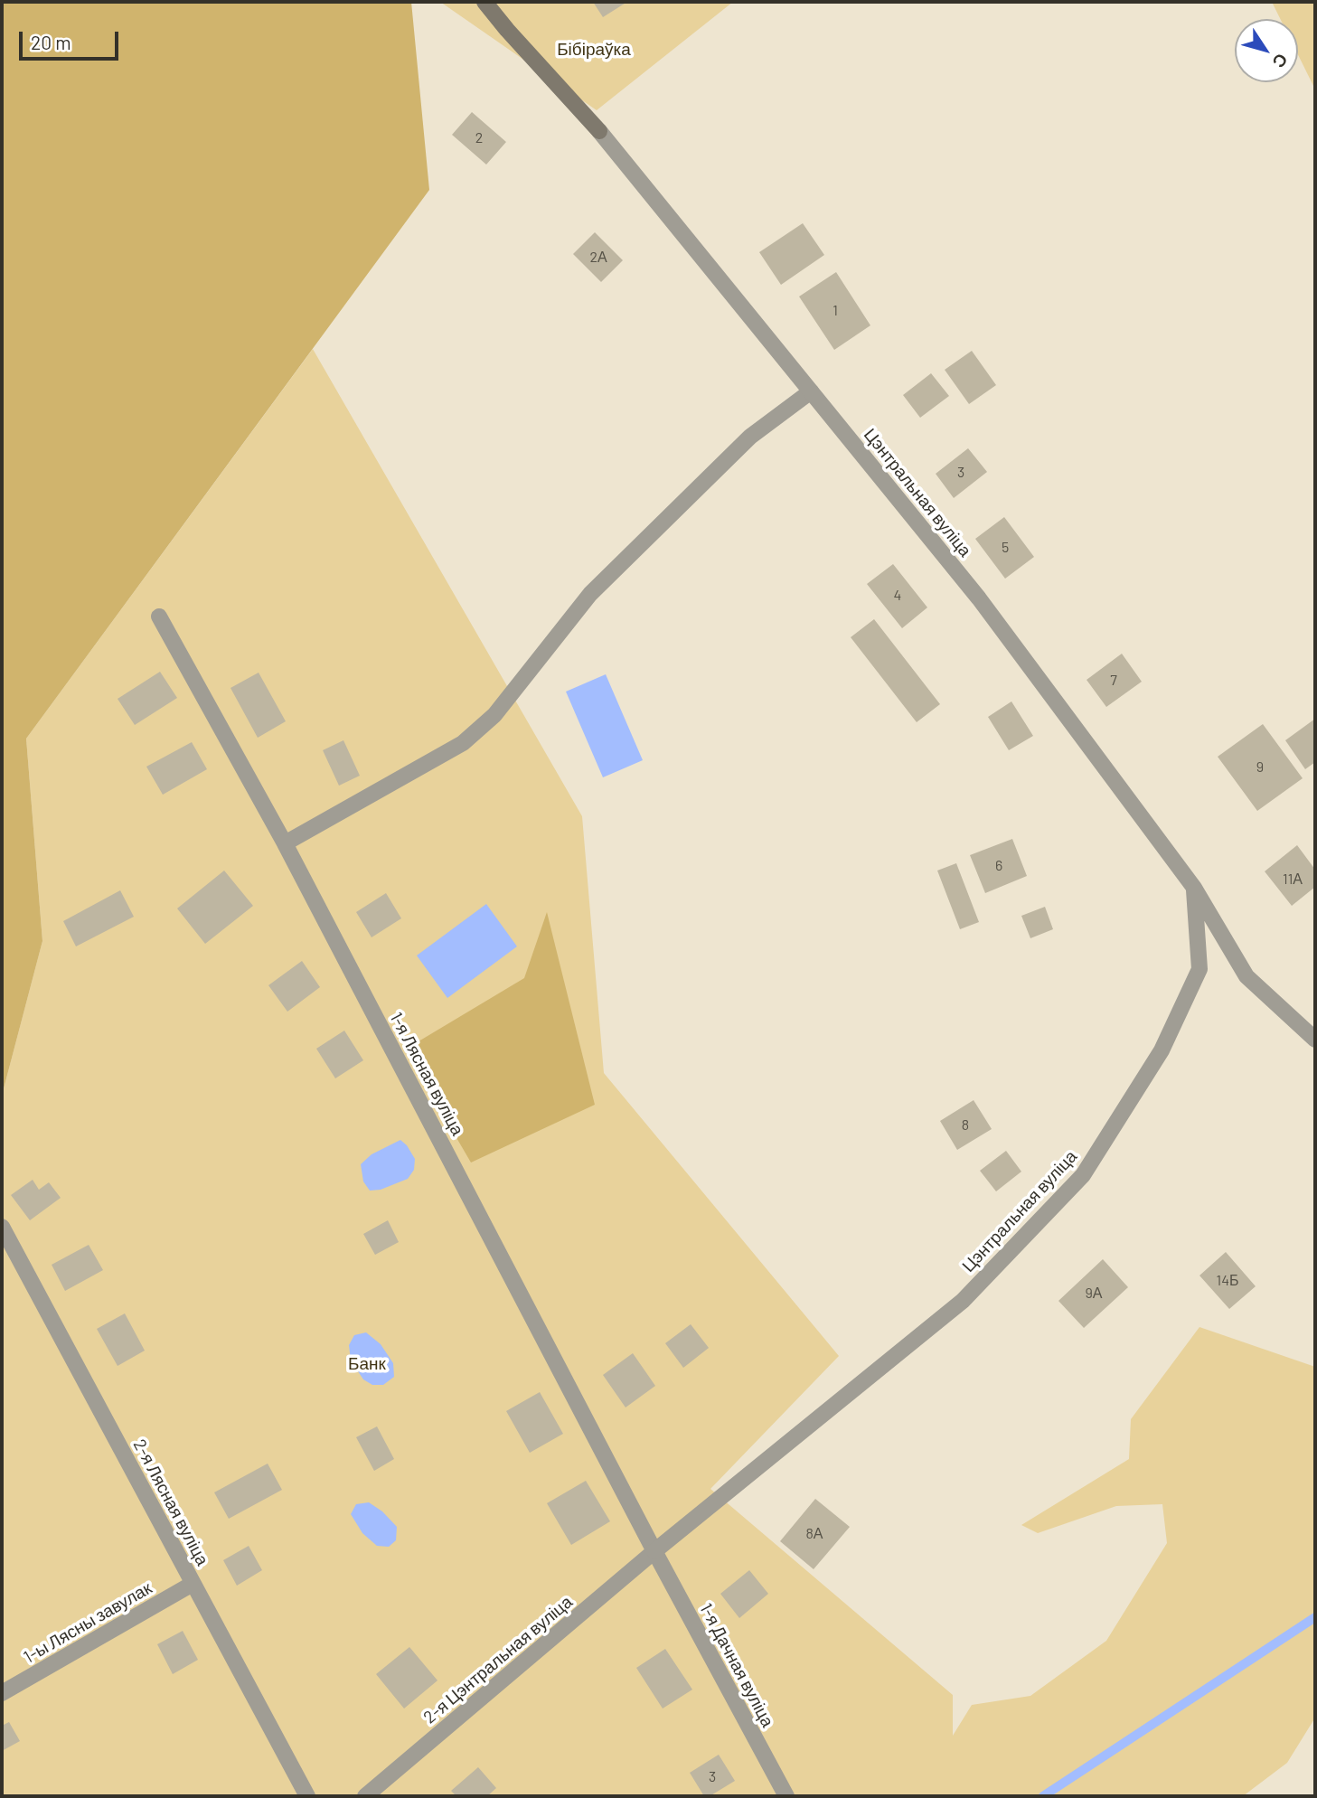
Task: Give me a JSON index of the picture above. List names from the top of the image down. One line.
{"streets":{"street":["Цэнтральная вуліца","1-я Лясная вуліца","2-я Лясная вуліца","1-ы Лясны завулак","2-я Цэнтральная вуліца","1-я Дачная вуліца"]},"crossings":[["Цэнтральная вуліца","1-я Лясная вуліца"],["Цэнтральная вуліца","2-я Цэнтральная вуліца"],["Цэнтральная вуліца","1-я Дачная вуліца"],["1-я Лясная вуліца","2-я Цэнтральная вуліца"],["1-я Лясная вуліца","1-я Дачная вуліца"],["2-я Лясная вуліца","1-ы Лясны завулак"],["2-я Цэнтральная вуліца","1-я Дачная вуліца"]],"parks":["Бібіраўка","Банк"],"house_numbers":["2","2А","1","3","5","4","7","9","6","11А","8","14Б","9А","8А","3"],"scale_bar":"20 m","north":"bottom right"}
